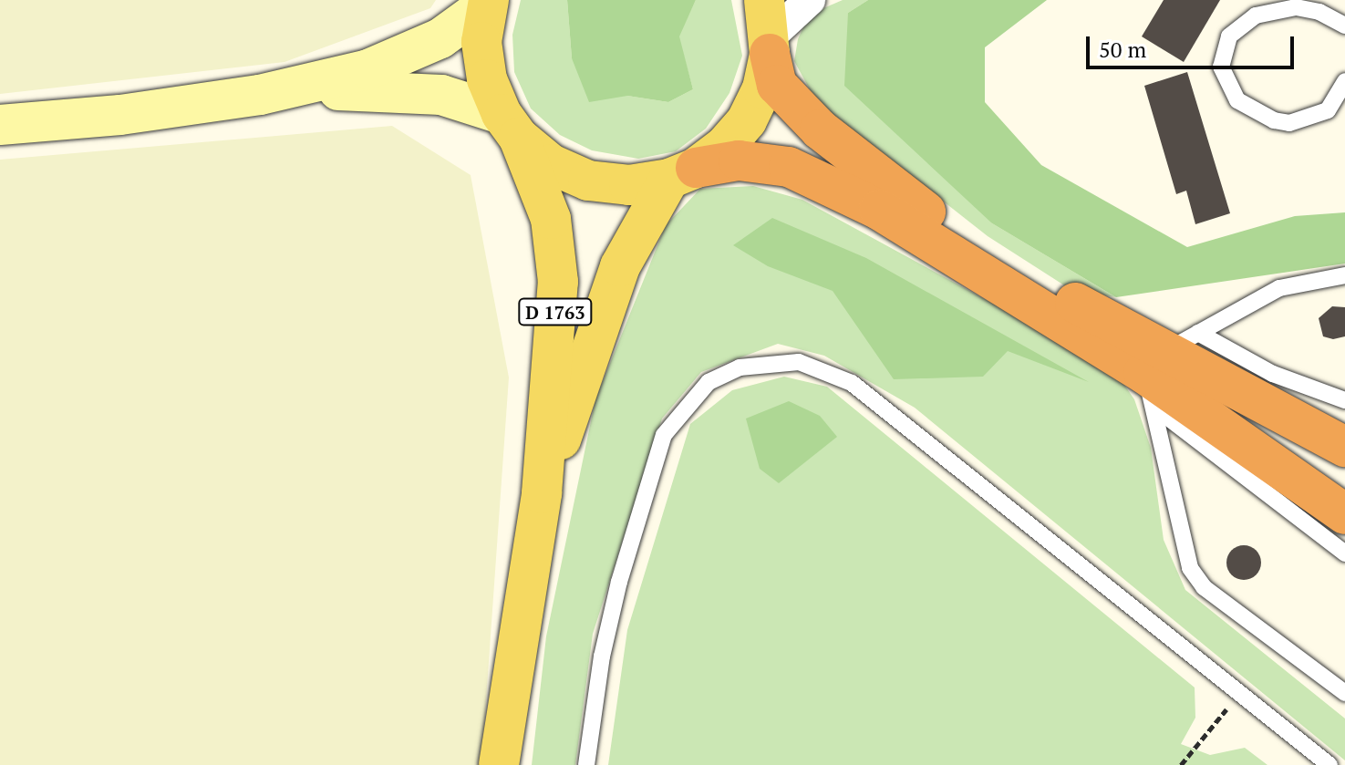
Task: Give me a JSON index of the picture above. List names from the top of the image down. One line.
{"streets":{"main road":["D 1763"]},"scale_bar":"50 m"}
